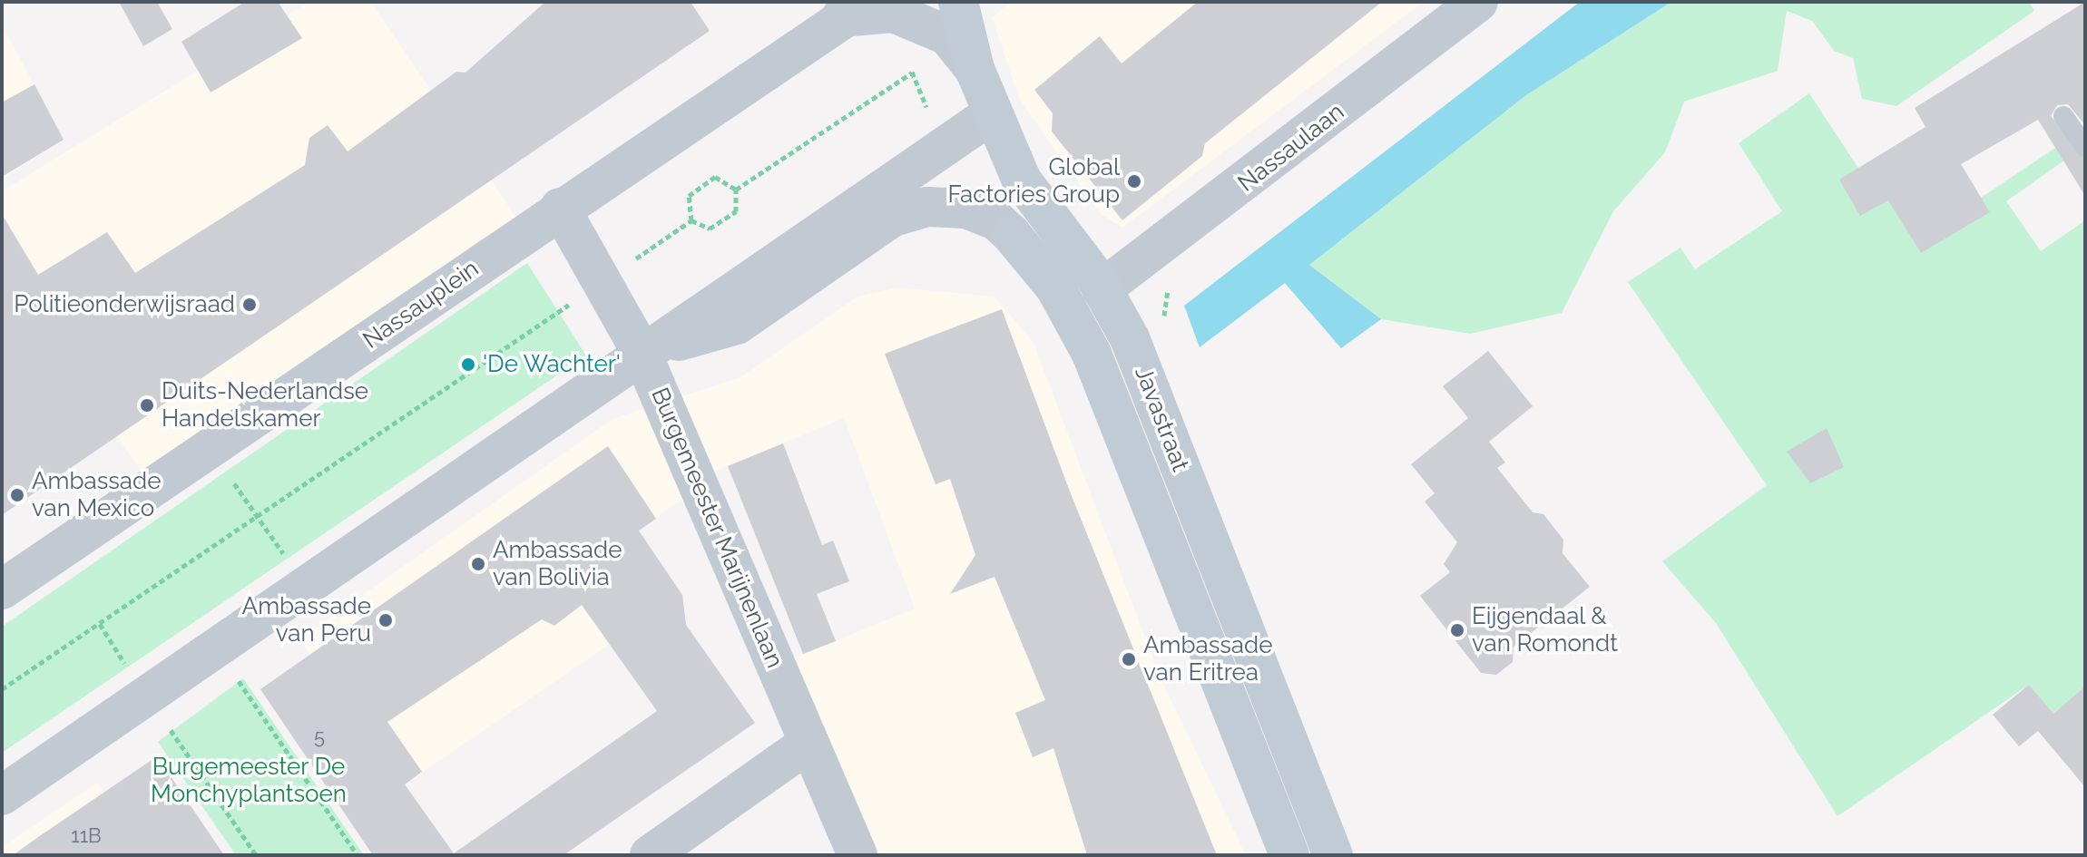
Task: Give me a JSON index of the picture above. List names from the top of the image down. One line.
{"streets":{"street":["Nassaulaan","Nassauplein","Javastraat","Burgemeester Marijnenlaan"]},"crossings":[["Nassaulaan","Javastraat"],["Nassauplein","Javastraat"],["Nassauplein","Burgemeester Marijnenlaan"],["Javastraat","Burgemeester Marijnenlaan"]],"parks":["Burgemeester De Monchyplantsoen"],"places":["Global Factories Group","Politieonderwijsraad","'De Wachter'","Duits-Nederlandse Handelskamer","Ambassade van Mexico","Ambassade van Bolivia","Ambassade van Peru","Eijgendaal & van Romondt","Ambassade van Eritrea"],"house_numbers":["5","11B"]}
